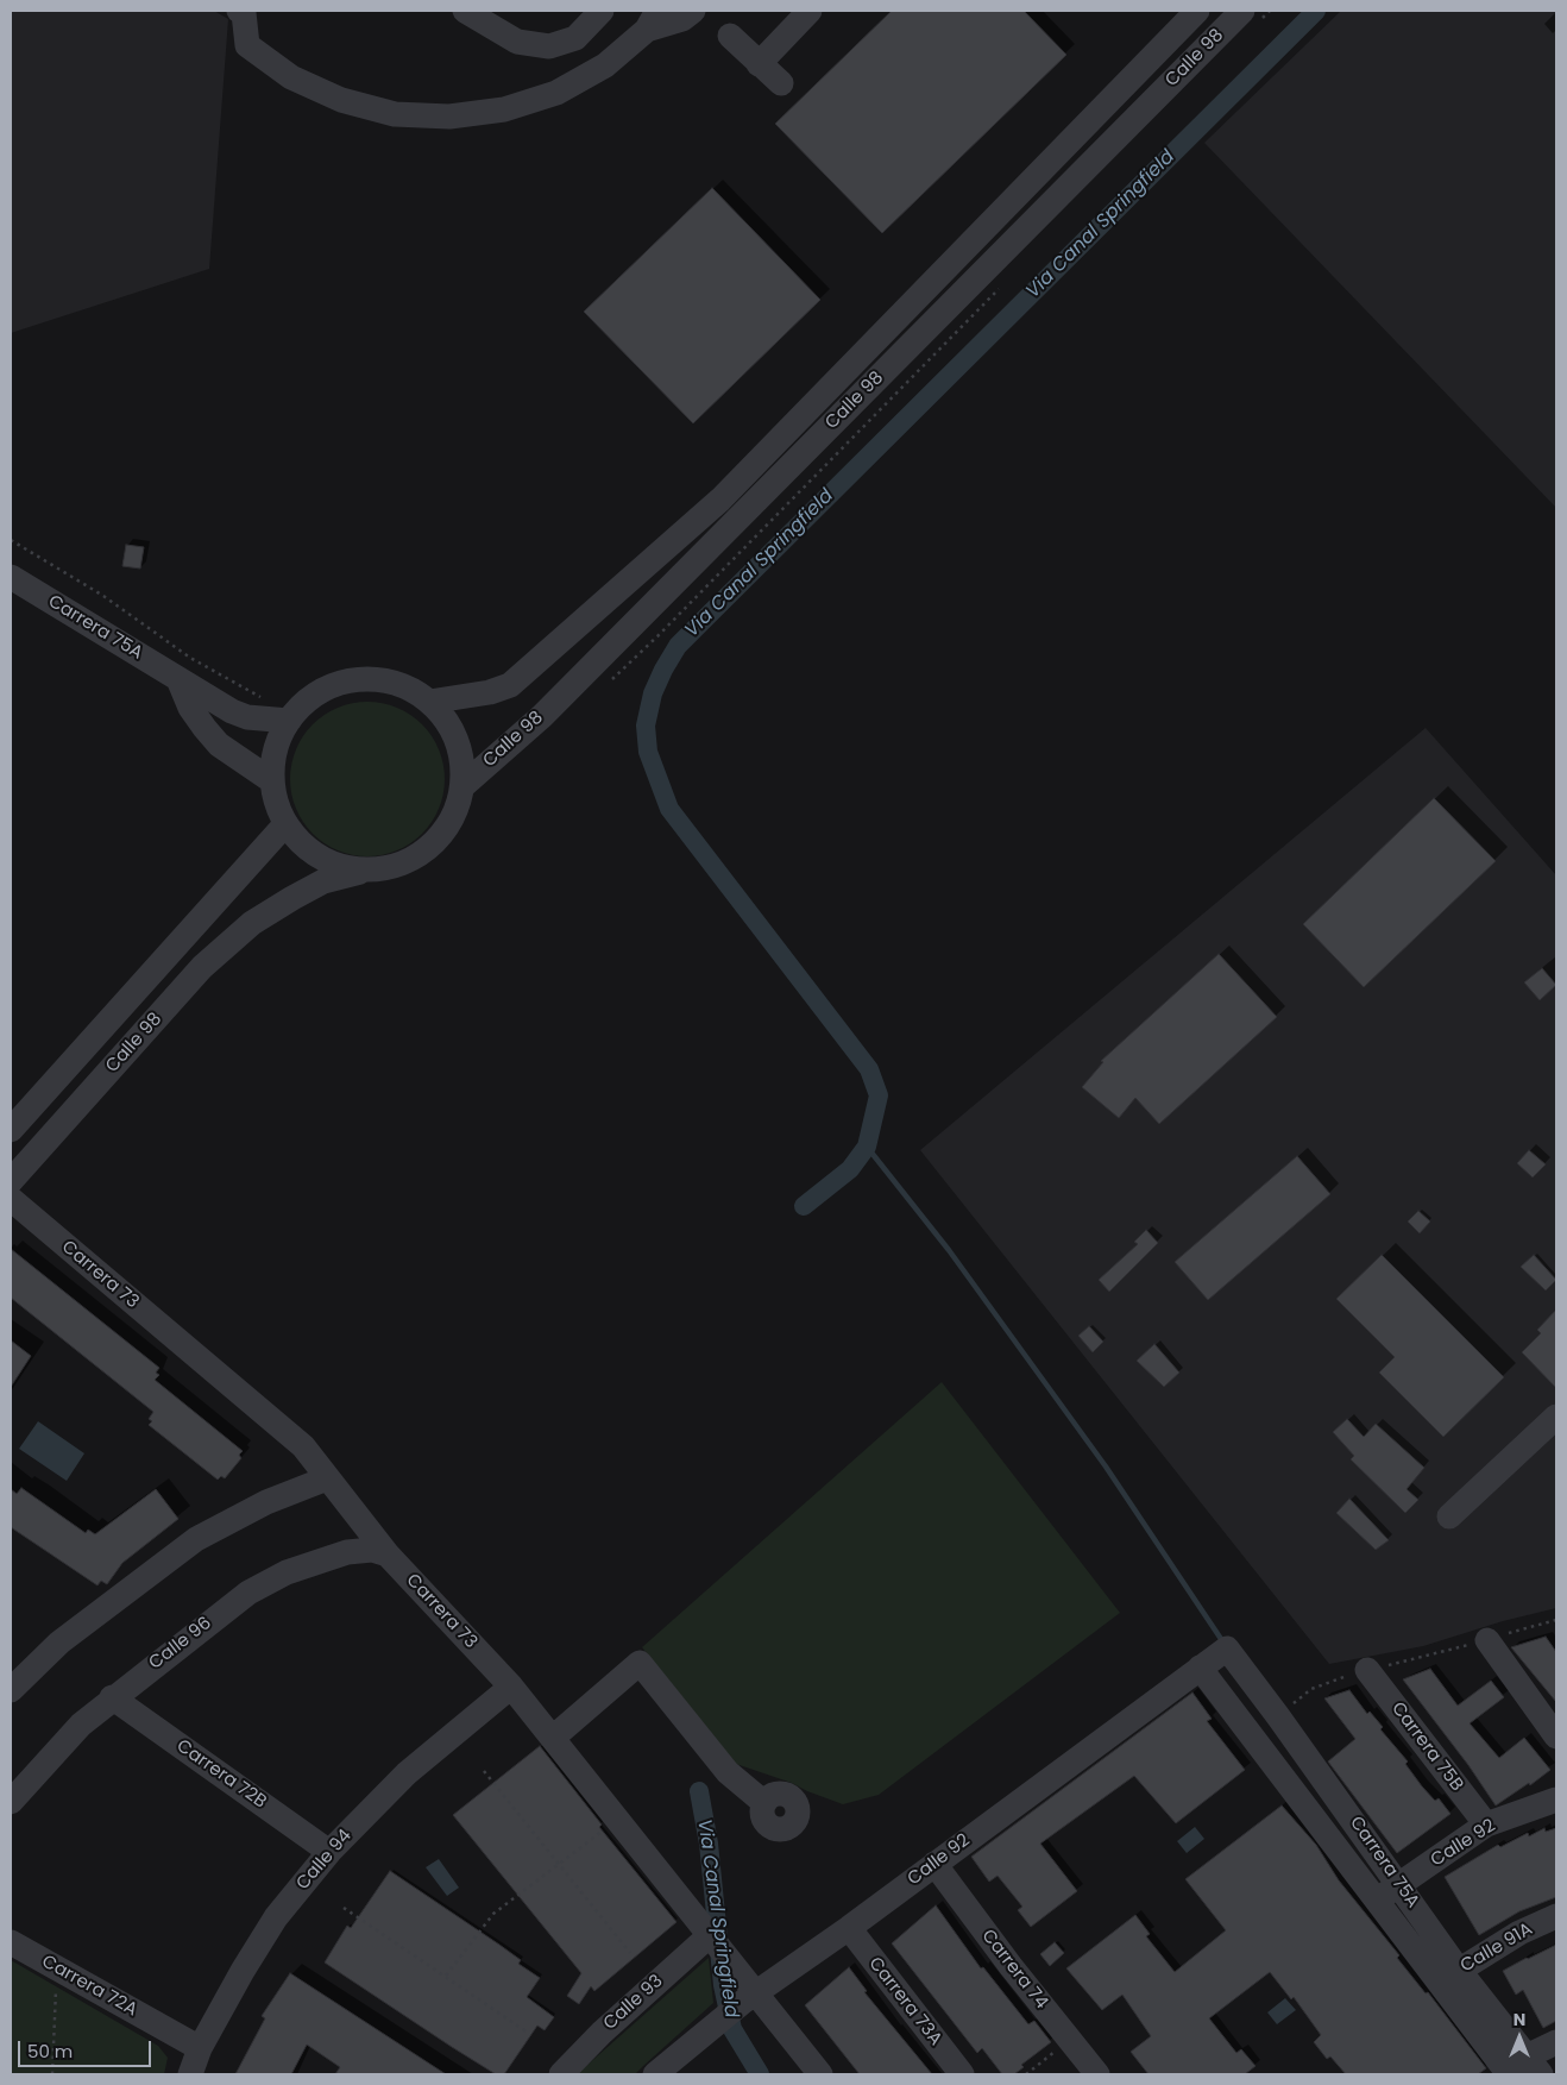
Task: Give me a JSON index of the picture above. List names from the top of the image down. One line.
{"streets":{"street":["Calle 98","Carrera 75A","Carrera 73","Calle 96","Carrera 75B","Carrera 72B","Calle 92","Calle 94","Calle 91A","Carrera 74","Carrera 72A","Carrera 73A","Calle 93"]},"crossings":[["Calle 98","Carrera 75A"],["Carrera 75A","Calle 92"],["Carrera 75A","Calle 91A"],["Carrera 73","Calle 96"],["Carrera 73","Calle 92"],["Carrera 73","Calle 94"],["Carrera 73","Calle 93"],["Calle 96","Carrera 72B"],["Carrera 75B","Calle 92"],["Carrera 72B","Calle 94"],["Calle 92","Carrera 74"],["Calle 92","Carrera 73A"],["Calle 94","Carrera 72A"]],"water":["Via Canal Springfield"],"scale_bar":"50 m","north":"top"}
